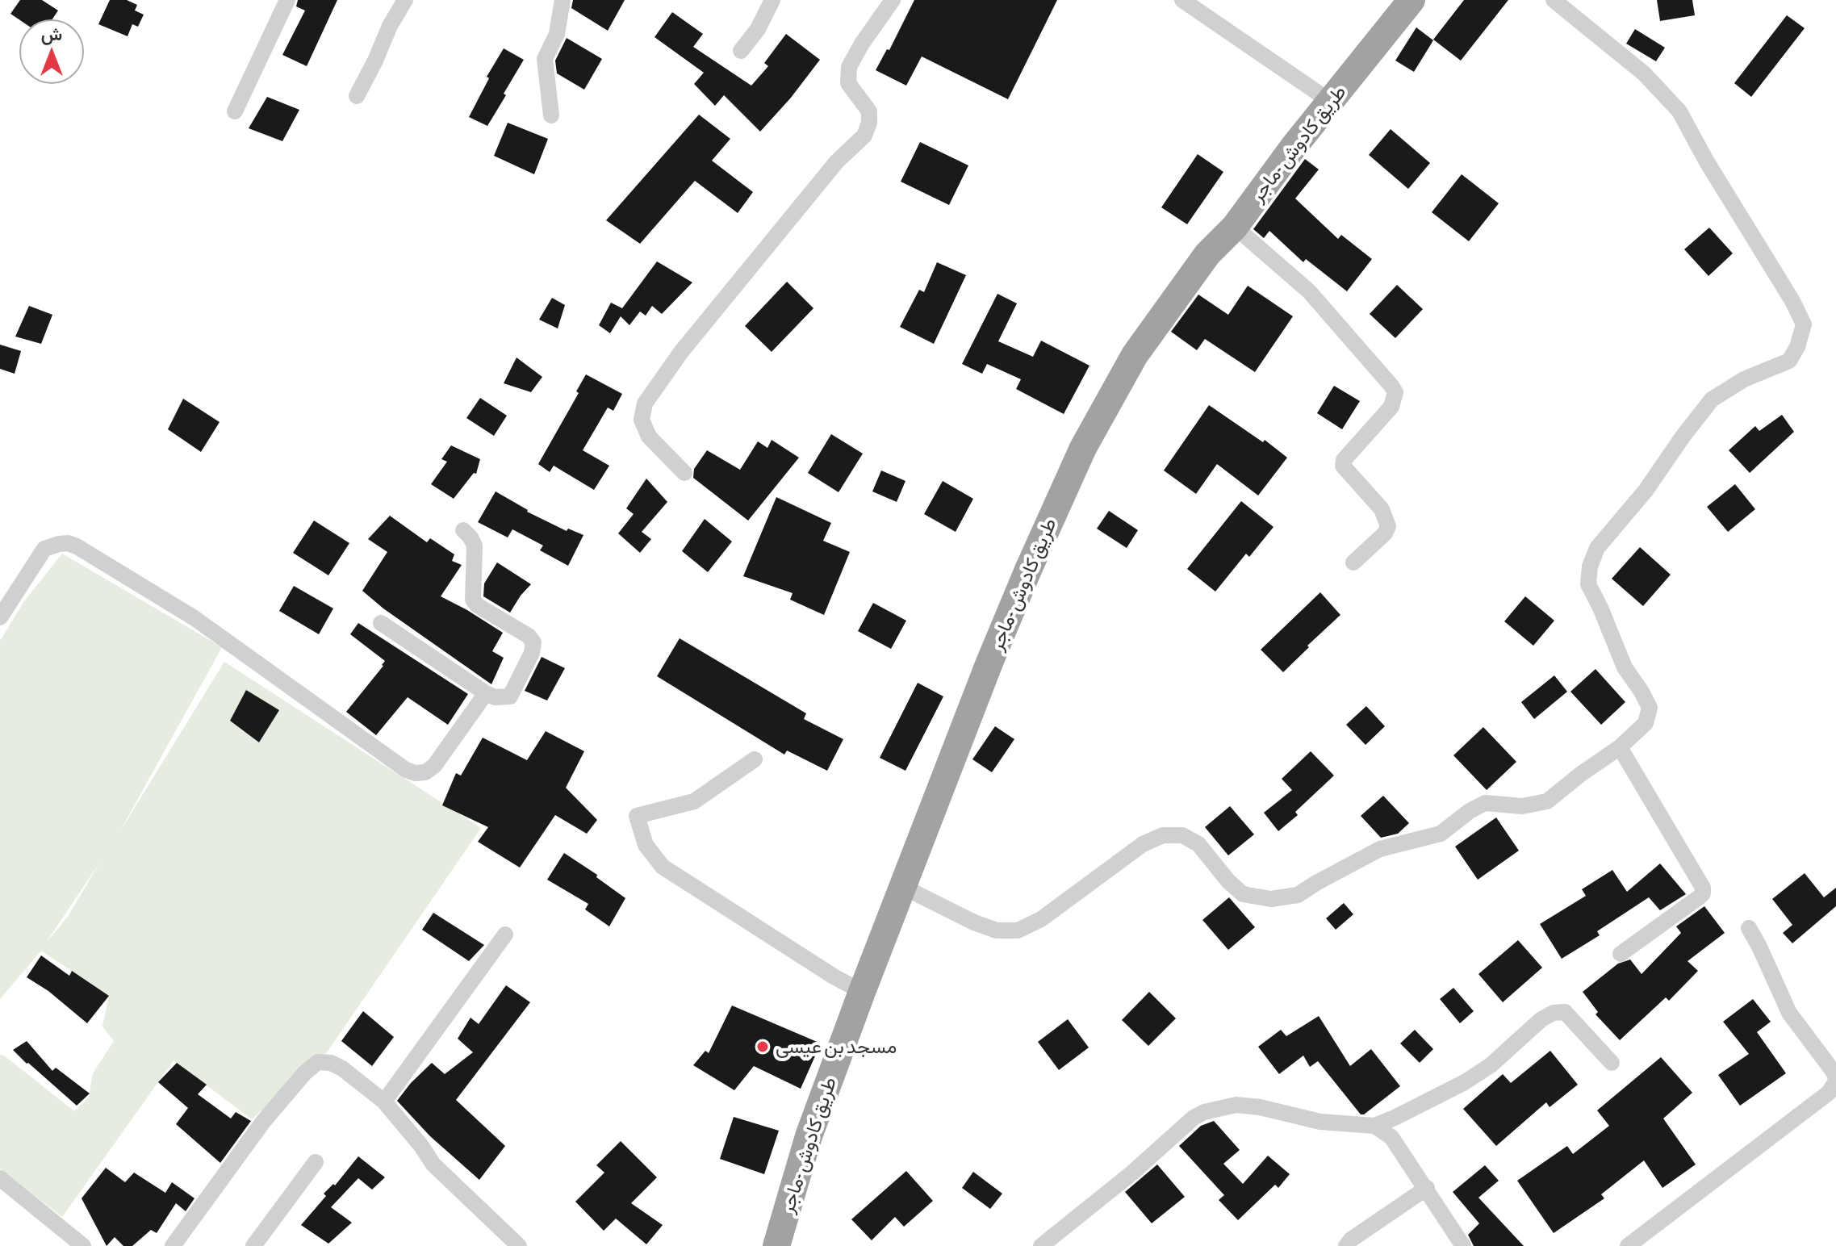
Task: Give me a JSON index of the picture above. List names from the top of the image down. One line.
{"streets":{"highway":["طريق كادوش -ماجر"]},"places":["مسجد بن عيسى"],"north":"top"}
